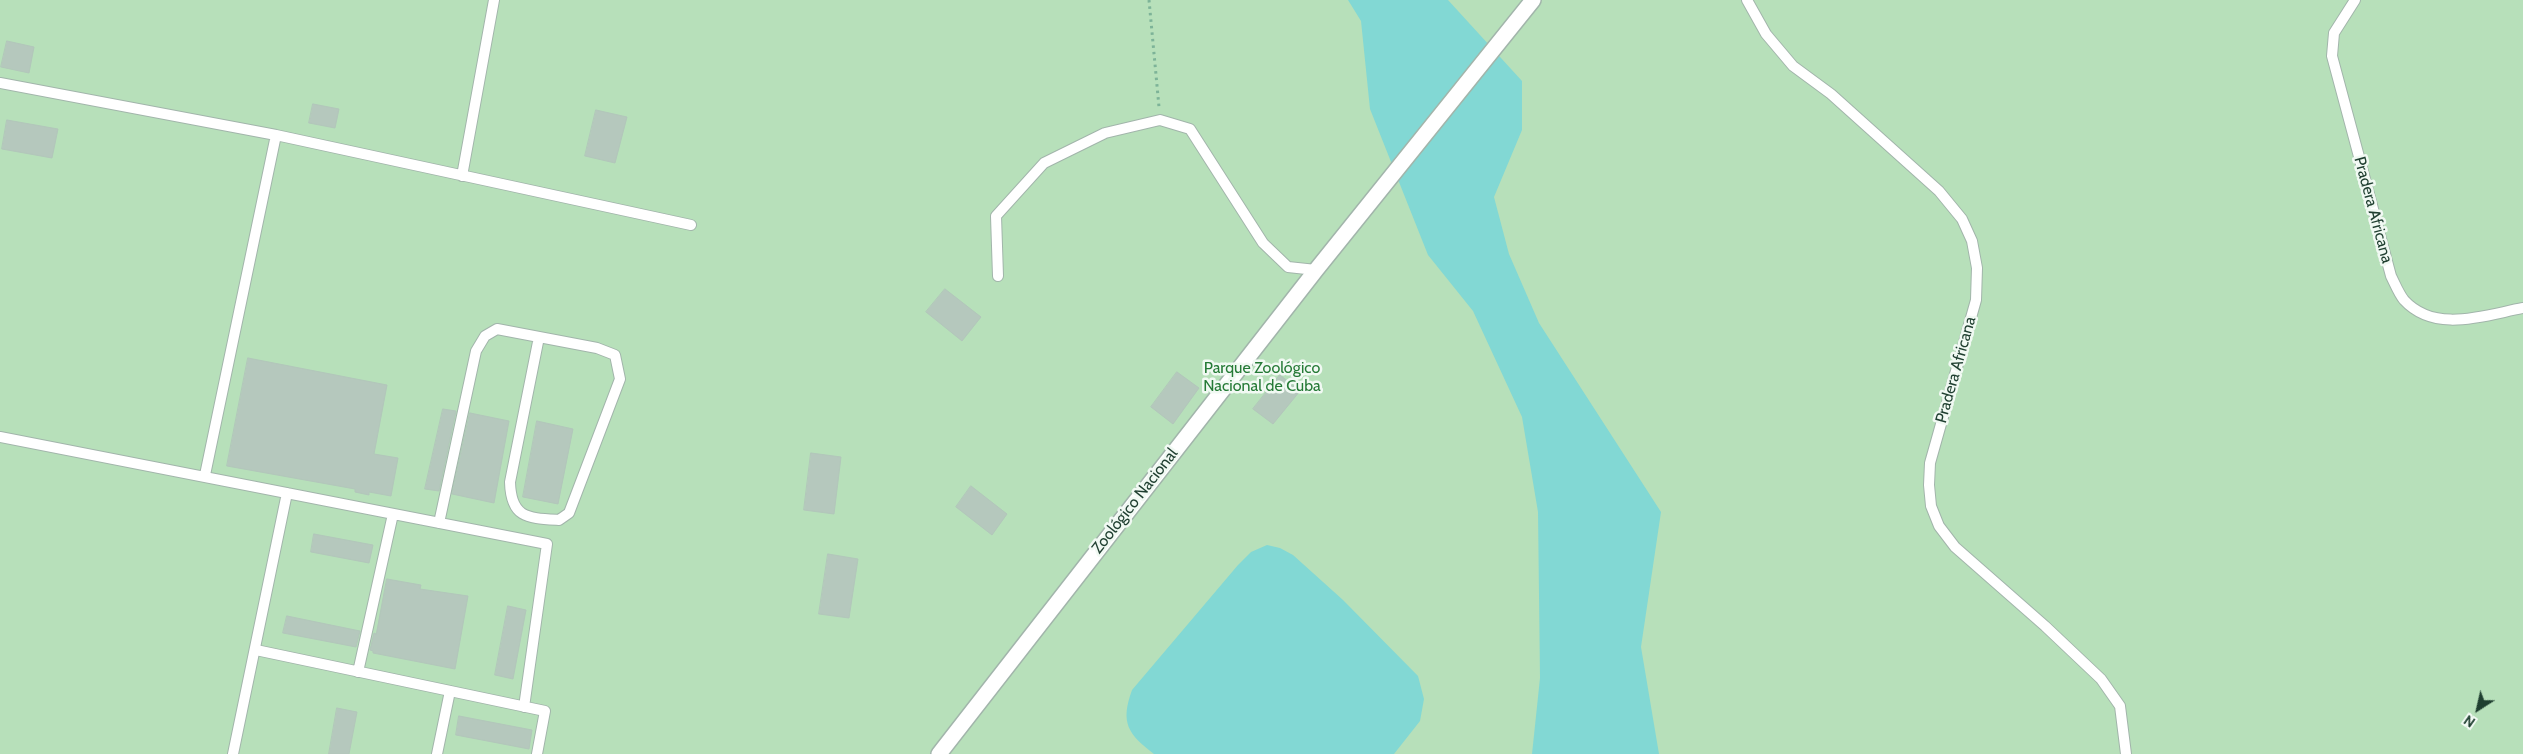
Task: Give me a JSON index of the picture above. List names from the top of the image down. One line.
{"streets":{"street":["Zoológico Nacional"],"lane":["Pradera Africana"]},"parks":["Parque Zoológico Nacional de Cuba"],"north":"bottom left"}
